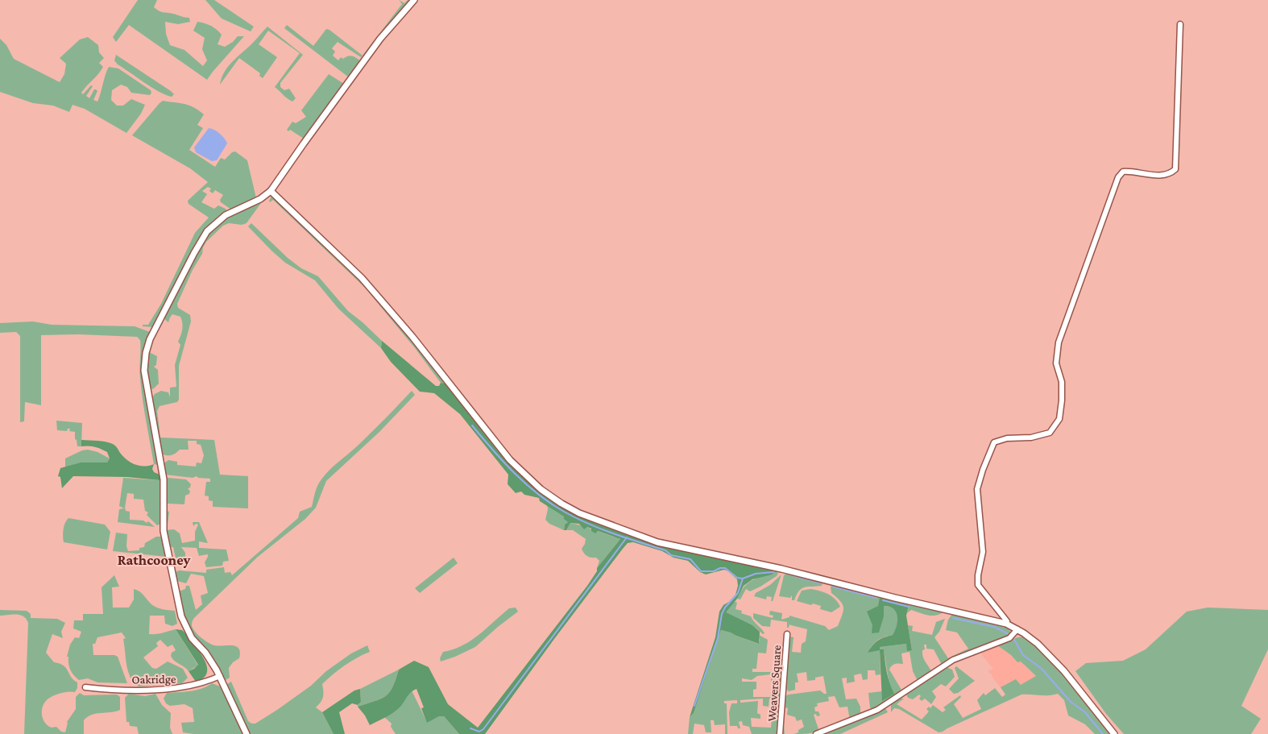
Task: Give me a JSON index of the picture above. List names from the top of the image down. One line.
{"streets":{"street":["Oakridge","Weavers Square"]},"districts":["Rathcooney"]}
